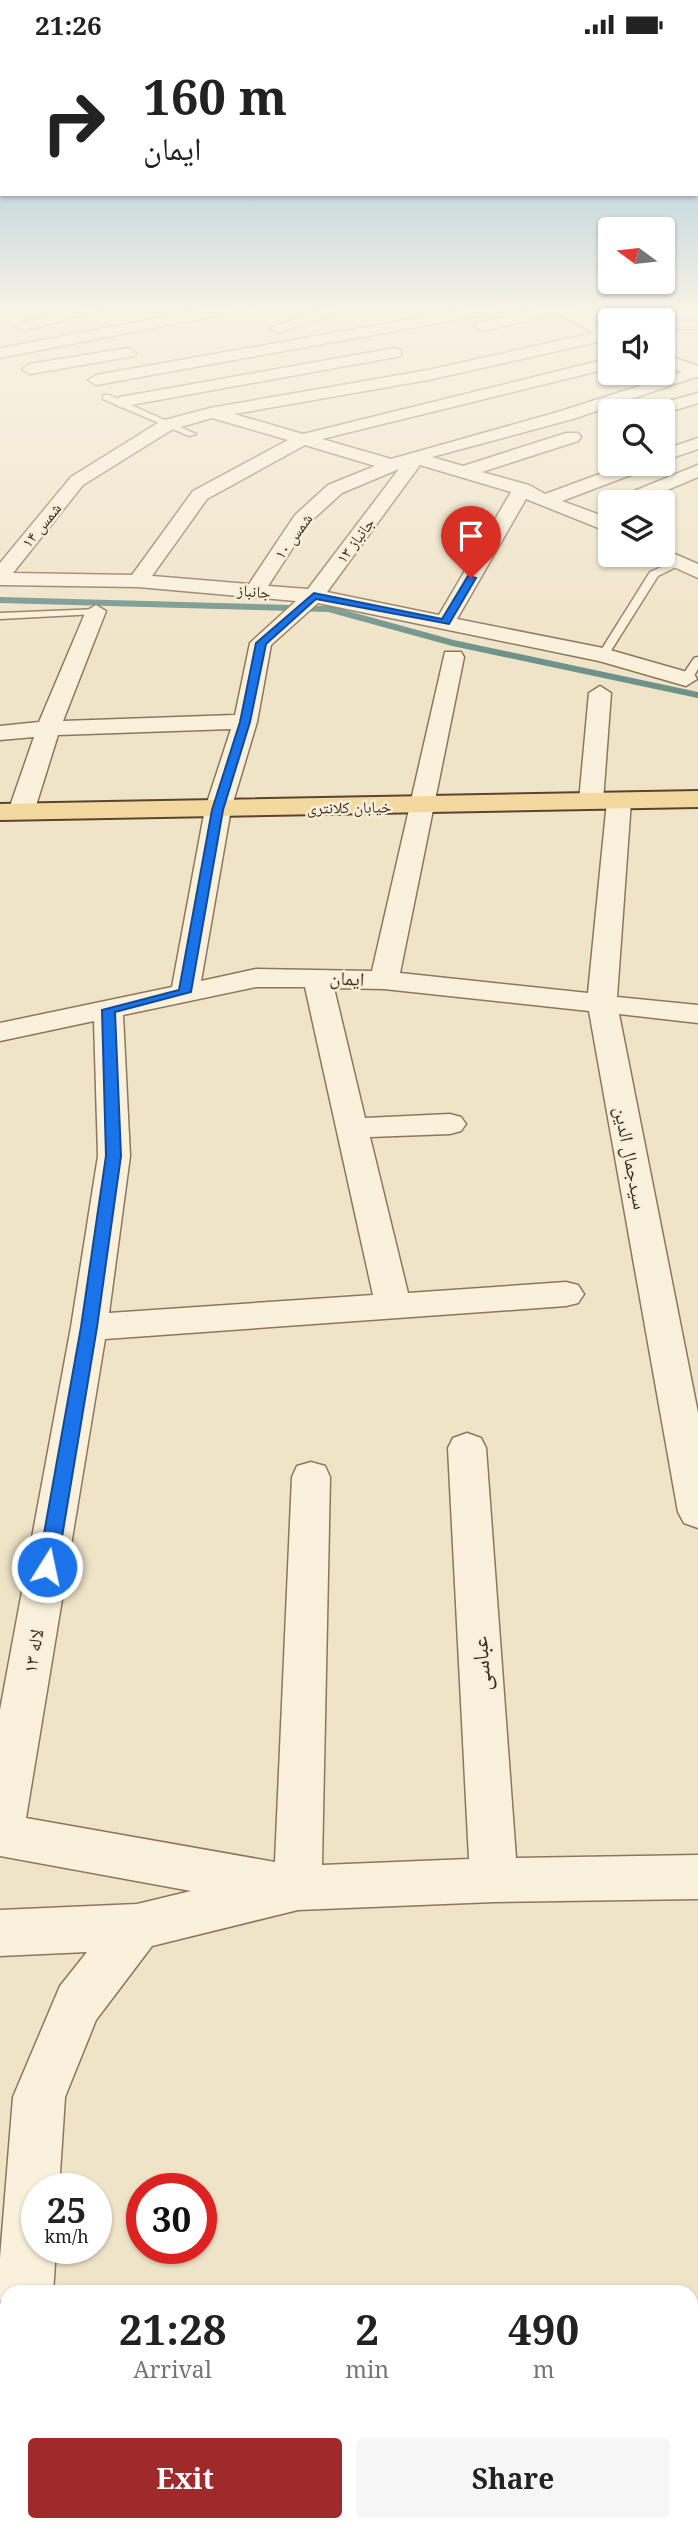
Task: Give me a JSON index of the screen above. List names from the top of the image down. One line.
{"streets":{"main road":["خیابان کلانتری"],"street":["شمس ۱۴","شمس ۱۰","جانباز ۱۳","جانباز","ایمان","سیدجمال الدین","لاله ۱۳","عباسی"]},"crossings":[["شمس ۱۴","جانباز"],["شمس ۱۰","جانباز ۱۳"],["شمس ۱۰","جانباز"],["جانباز ۱۳","جانباز"],["جانباز ۱۳","خیابان کلانتری"],["جانباز ۱۳","ایمان"],["خیابان کلانتری","سیدجمال الدین"],["ایمان","سیدجمال الدین"],["ایمان","لاله ۱۳"]],"north":"left","page":{"status":"21:26","turn":["160 m","ایمان"],"speed":"25 km/h","limit":"30","eta":["21:28","Arrival","2","min","490","m"],"buttons":["Exit","Share"]}}
